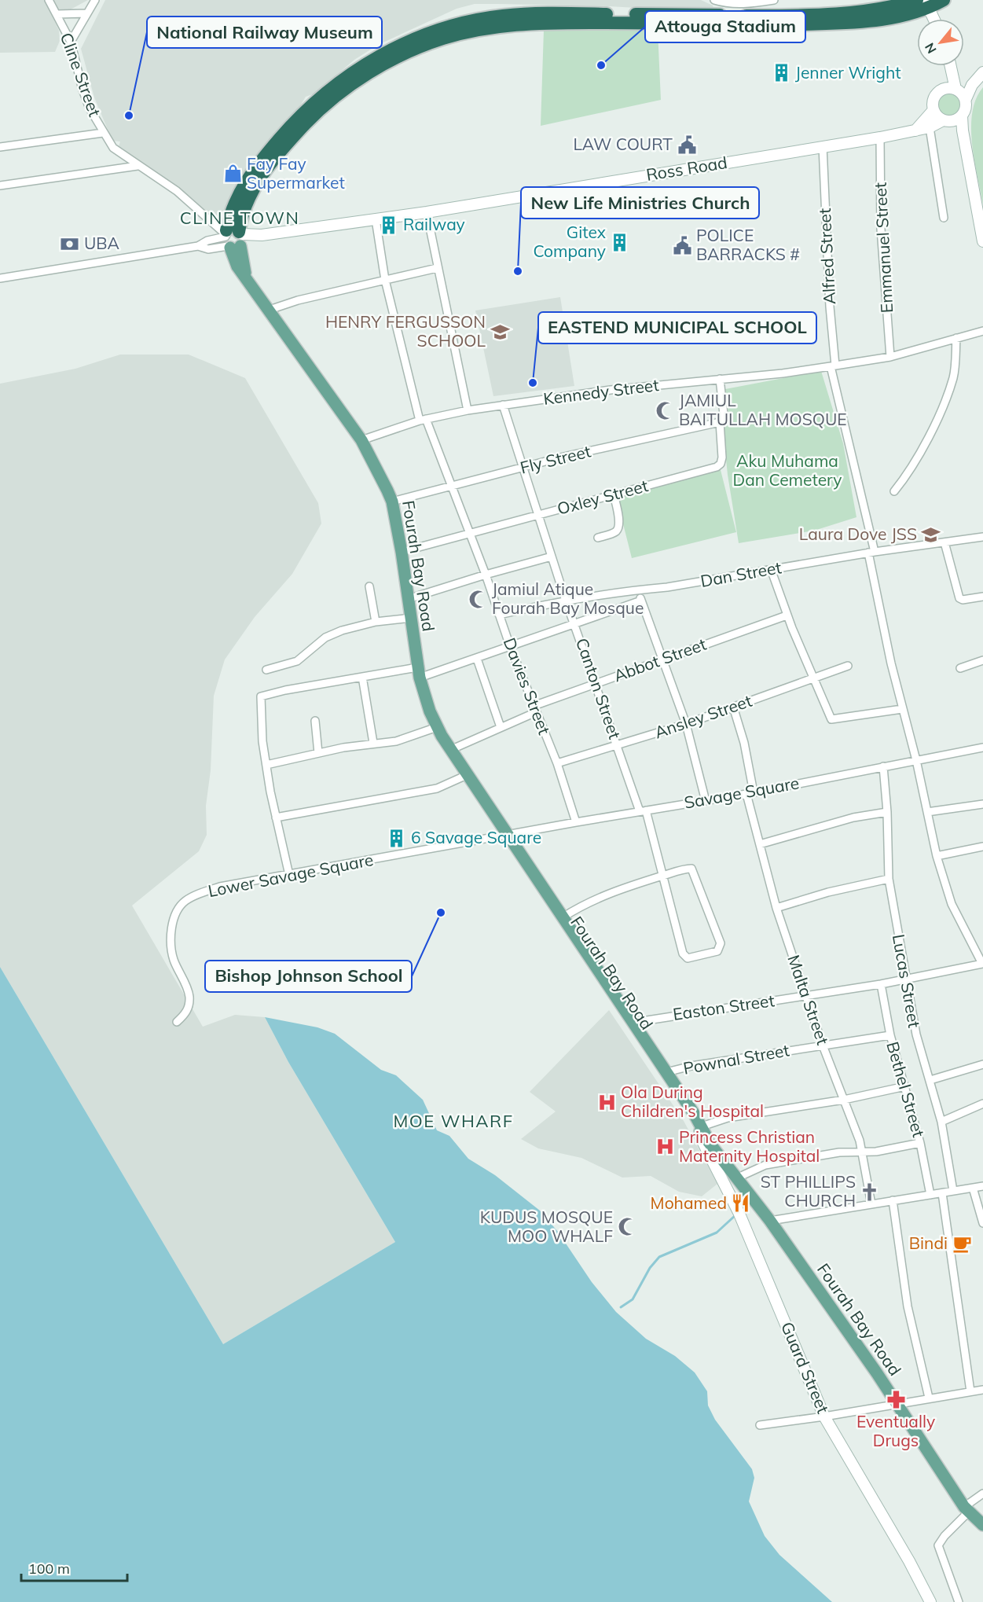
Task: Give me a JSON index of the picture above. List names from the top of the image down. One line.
{"streets":{"main road":["Ross Road","Fourah Bay Road","Guard Street"],"street":["Cline Street","Emmanuel Street","Alfred Street","Kennedy Street","Fly Street","Oxley Street","Dan Street","Abbot Street","Davies Street","Canton Street","Ansley Street","Savage Square","Lower Savage Square","Lucas Street","Malta Street","Easton Street","Pownal Street","Bethel Street"]},"crossings":[["Cline Street","Ross Road"],["Cline Street","Fourah Bay Road"],["Ross Road","Emmanuel Street"],["Ross Road","Alfred Street"],["Ross Road","Fourah Bay Road"],["Ross Road","Davies Street"],["Emmanuel Street","Kennedy Street"],["Alfred Street","Kennedy Street"],["Alfred Street","Dan Street"],["Alfred Street","Savage Square"],["Alfred Street","Easton Street"],["Kennedy Street","Oxley Street"],["Kennedy Street","Fourah Bay Road"],["Kennedy Street","Davies Street"],["Kennedy Street","Canton Street"],["Fly Street","Oxley Street"],["Fly Street","Fourah Bay Road"],["Fly Street","Davies Street"],["Fly Street","Canton Street"],["Oxley Street","Fourah Bay Road"],["Oxley Street","Davies Street"],["Oxley Street","Canton Street"],["Fourah Bay Road","Abbot Street"],["Fourah Bay Road","Savage Square"],["Fourah Bay Road","Lower Savage Square"],["Fourah Bay Road","Easton Street"],["Fourah Bay Road","Pownal Street"],["Fourah Bay Road","Guard Street"],["Dan Street","Davies Street"],["Dan Street","Canton Street"],["Abbot Street","Davies Street"],["Abbot Street","Canton Street"],["Davies Street","Ansley Street"],["Davies Street","Savage Square"],["Canton Street","Ansley Street"],["Canton Street","Savage Square"],["Ansley Street","Malta Street"],["Savage Square","Lower Savage Square"],["Savage Square","Lucas Street"],["Savage Square","Malta Street"],["Lucas Street","Easton Street"],["Malta Street","Easton Street"],["Malta Street","Pownal Street"],["Easton Street","Bethel Street"],["Pownal Street","Bethel Street"]],"districts":["CLINE TOWN","MOE WHARF"],"parks":["Aku Muhama Dan Cemetery"],"places":{"other":["Attouga Stadium","National Railway Museum","New Life Ministries Church","EASTEND MUNICIPAL SCHOOL","Bishop Johnson School"],"building":["Jenner Wright","Railway","Gitex Company","6 Savage Square"],"public building":["LAW COURT","POLICE BARRACKS #"],"shop":["Fay Fay Supermarket"],"bank":["UBA"],"school or university":["HENRY FERGUSSON SCHOOL","Laura Dove JSS"],"mosque":["JAMIUL BAITULLAH MOSQUE","Jamiul Atique Fourah Bay Mosque","KUDUS MOSQUE MOO WHALF"],"hospital":["Ola During Children's Hospital","Princess Christian Maternity Hospital"],"church":["ST PHILLIPS CHURCH"],"restaurant":["Mohamed"],"cafe":["Bindi"],"pharmacy":["Eventually Drugs"]},"scale_bar":"100 m","north":"bottom left"}
